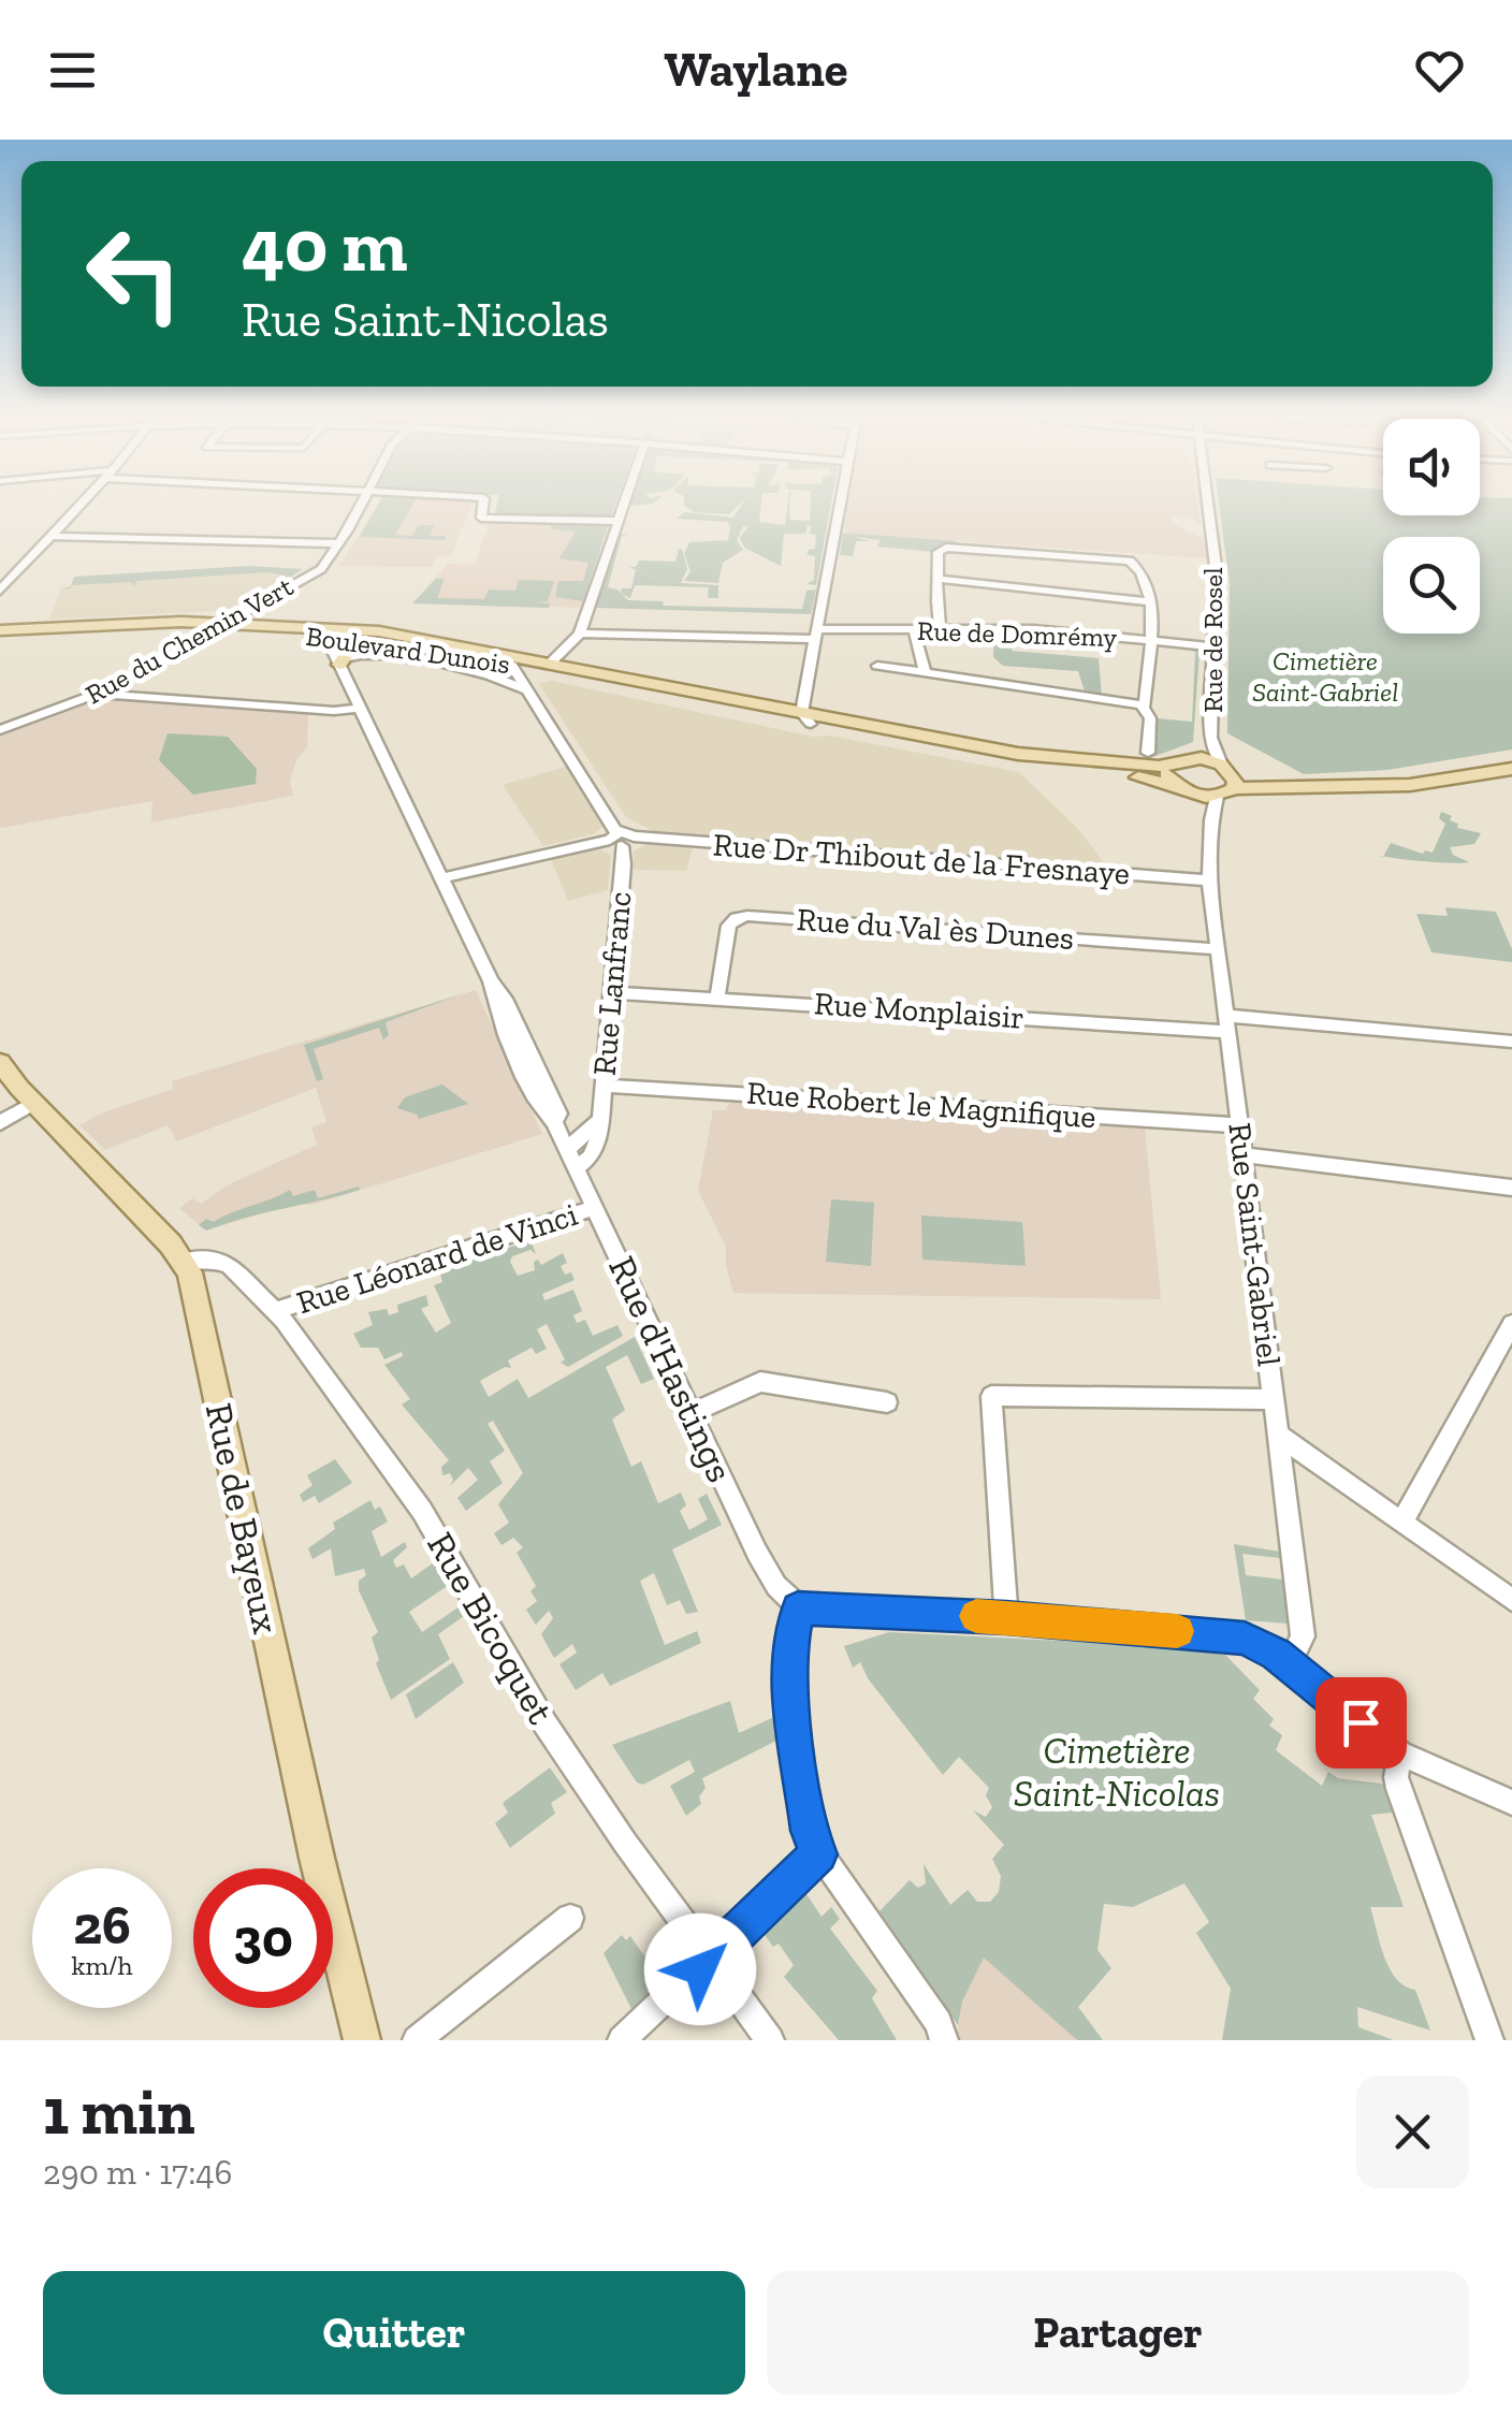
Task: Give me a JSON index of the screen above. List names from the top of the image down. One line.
{"streets":{"main road":["Boulevard Dunois","Rue de Bayeux"],"street":["Rue de Domrémy","Rue du Chemin Vert","Rue de Rosel","Rue Dr Thibout de la Fresnaye","Rue du Val ès Dunes","Rue Lanfranc","Rue Monplaisir","Rue Robert le Magnifique","Rue Saint-Gabriel","Rue Léonard de Vinci","Rue d'Hastings","Rue Bicoquet"]},"crossings":[["Rue de Domrémy","Rue de Rosel"],["Rue du Chemin Vert","Boulevard Dunois"],["Rue de Rosel","Rue Saint-Gabriel"],["Boulevard Dunois","Rue d'Hastings"],["Rue Dr Thibout de la Fresnaye","Rue Lanfranc"],["Rue Dr Thibout de la Fresnaye","Rue Saint-Gabriel"],["Rue Dr Thibout de la Fresnaye","Rue d'Hastings"],["Rue du Val ès Dunes","Rue Monplaisir"],["Rue du Val ès Dunes","Rue Saint-Gabriel"],["Rue Lanfranc","Rue Monplaisir"],["Rue Lanfranc","Rue Robert le Magnifique"],["Rue Lanfranc","Rue d'Hastings"],["Rue Monplaisir","Rue Saint-Gabriel"],["Rue Robert le Magnifique","Rue Saint-Gabriel"],["Rue Léonard de Vinci","Rue d'Hastings"],["Rue Léonard de Vinci","Rue Bicoquet"],["Rue de Bayeux","Rue Bicoquet"]],"parks":["Cimetière Saint-Gabriel","Cimetière Saint-Nicolas"],"page":{"header":"Waylane","turn":["40 m","Rue Saint-Nicolas"],"speed":"26 km/h","limit":"30","heading":["1 min","290 m · 17:46"],"buttons":["Quitter","Partager"]}}
